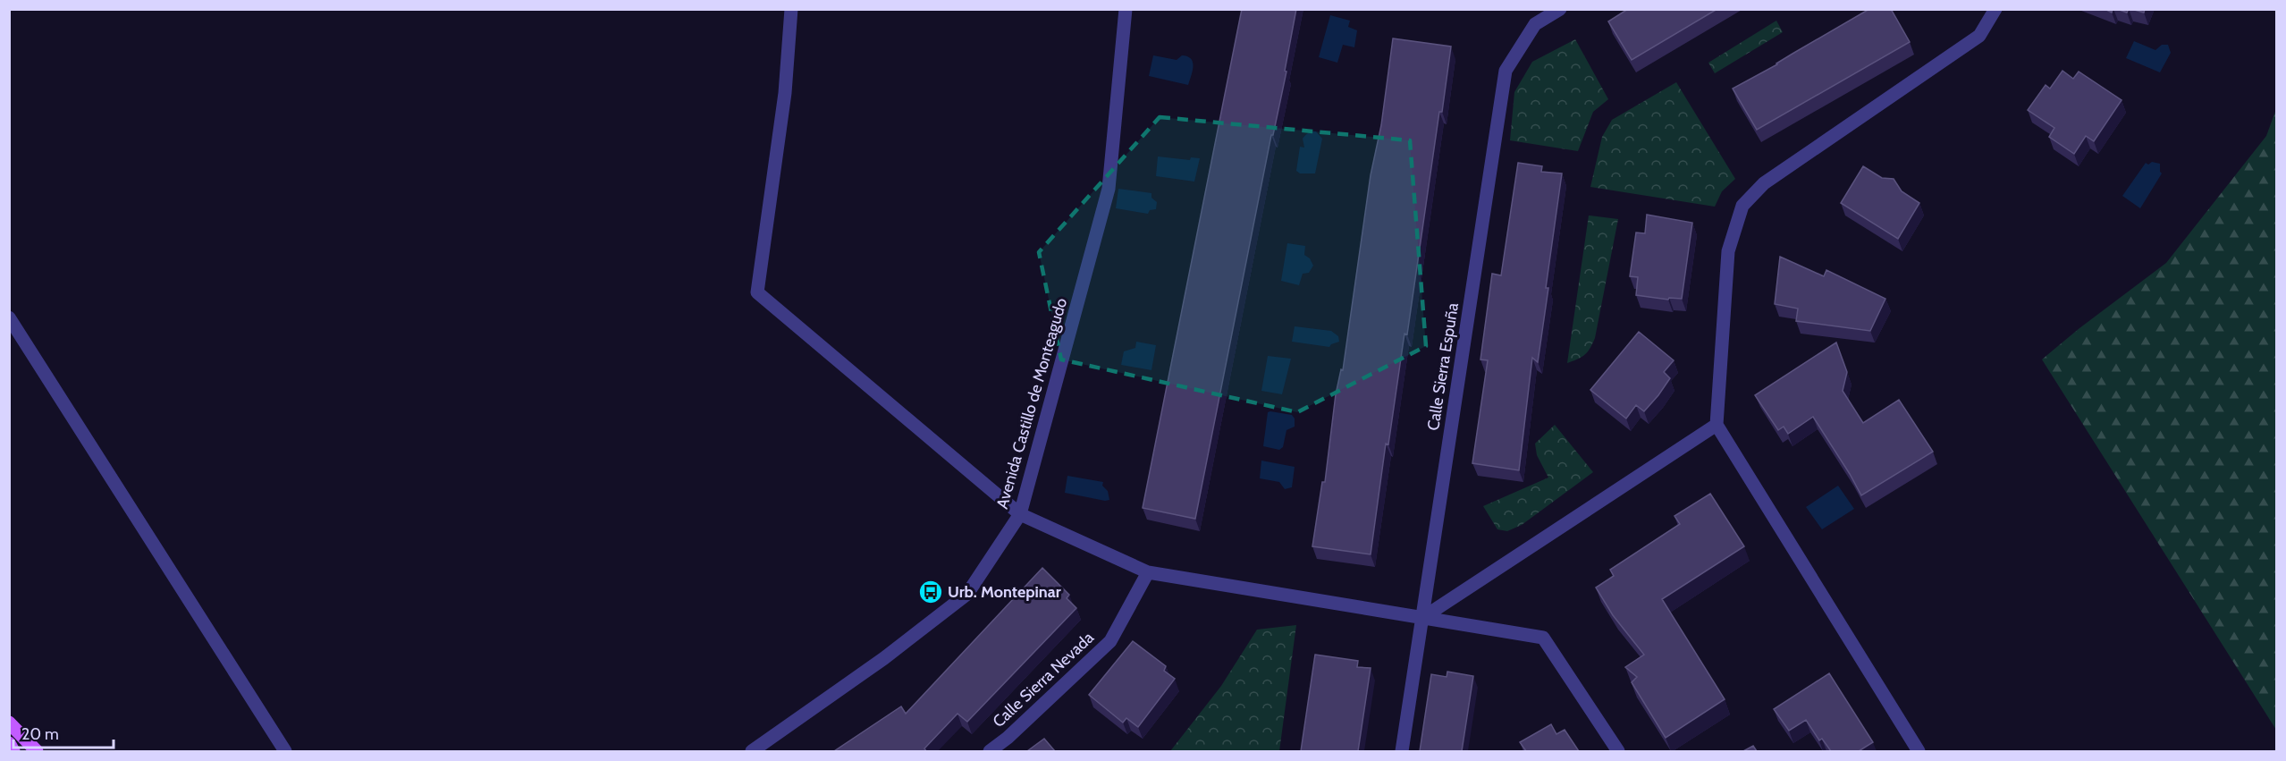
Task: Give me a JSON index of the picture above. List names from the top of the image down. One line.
{"streets":{"street":["Calle Sierra Espuña","Avenida Castillo de Monteagudo","Calle Sierra Nevada"]},"places":{"bus stop":["Urb. Montepinar"]},"scale_bar":"20 m"}
